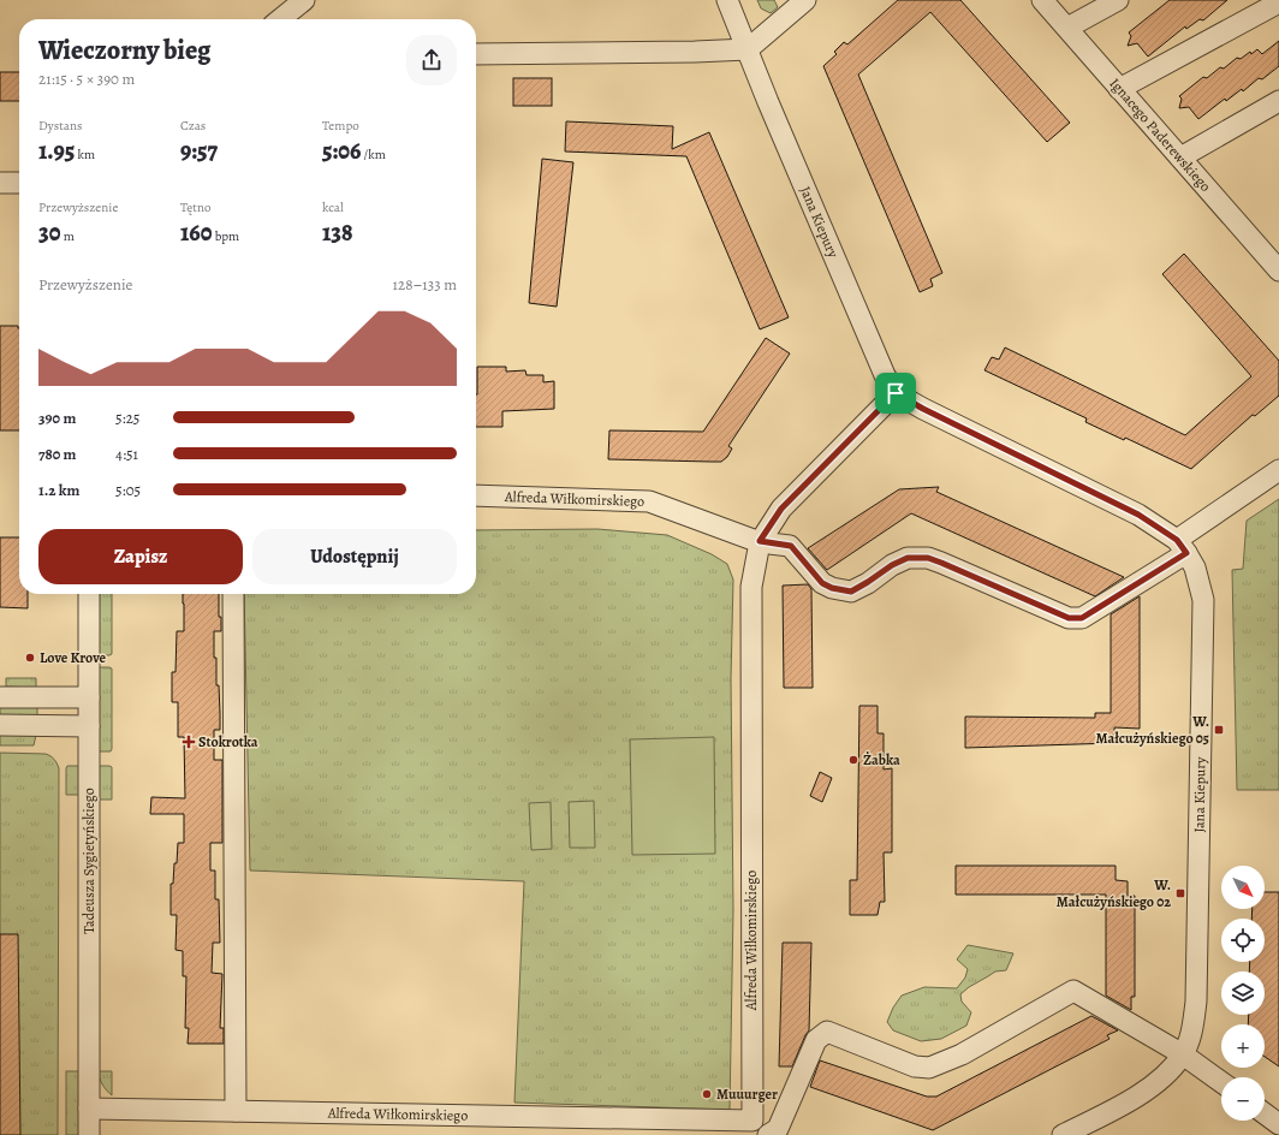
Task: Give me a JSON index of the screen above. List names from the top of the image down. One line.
{"streets":{"street":["Ignacego Paderewskiego","Jana Kiepury","Alfreda Wiłkomirskiego","Tadeusza Sygietyńskiego"]},"crossings":[["Alfreda Wiłkomirskiego","Tadeusza Sygietyńskiego"]],"places":{"other":["Love Krove","Żabka","Muuurger"],"transit":["W. Małcużyńskiego 05","W. Małcużyńskiego 02"],"health":["Stokrotka"]},"north":"bottom right","page":{"heading":["Wieczorny bieg","21:15 · 5 × 390 m"],"stats":[["Dystans","1.95 km"],["Czas","9:57"],["Tempo","5:06 /km"],["Przewyższenie","30 m"],["Tętno","160 bpm"],["kcal","138"]],"chart":["Przewyższenie","128–133 m"],"list":[{"name":"390 m","note":"5:25"},{"name":"780 m","note":"4:51"},{"name":"1.2 km","note":"5:05"}],"buttons":["Zapisz","Udostępnij"],"map_buttons":["+","−"]}}
